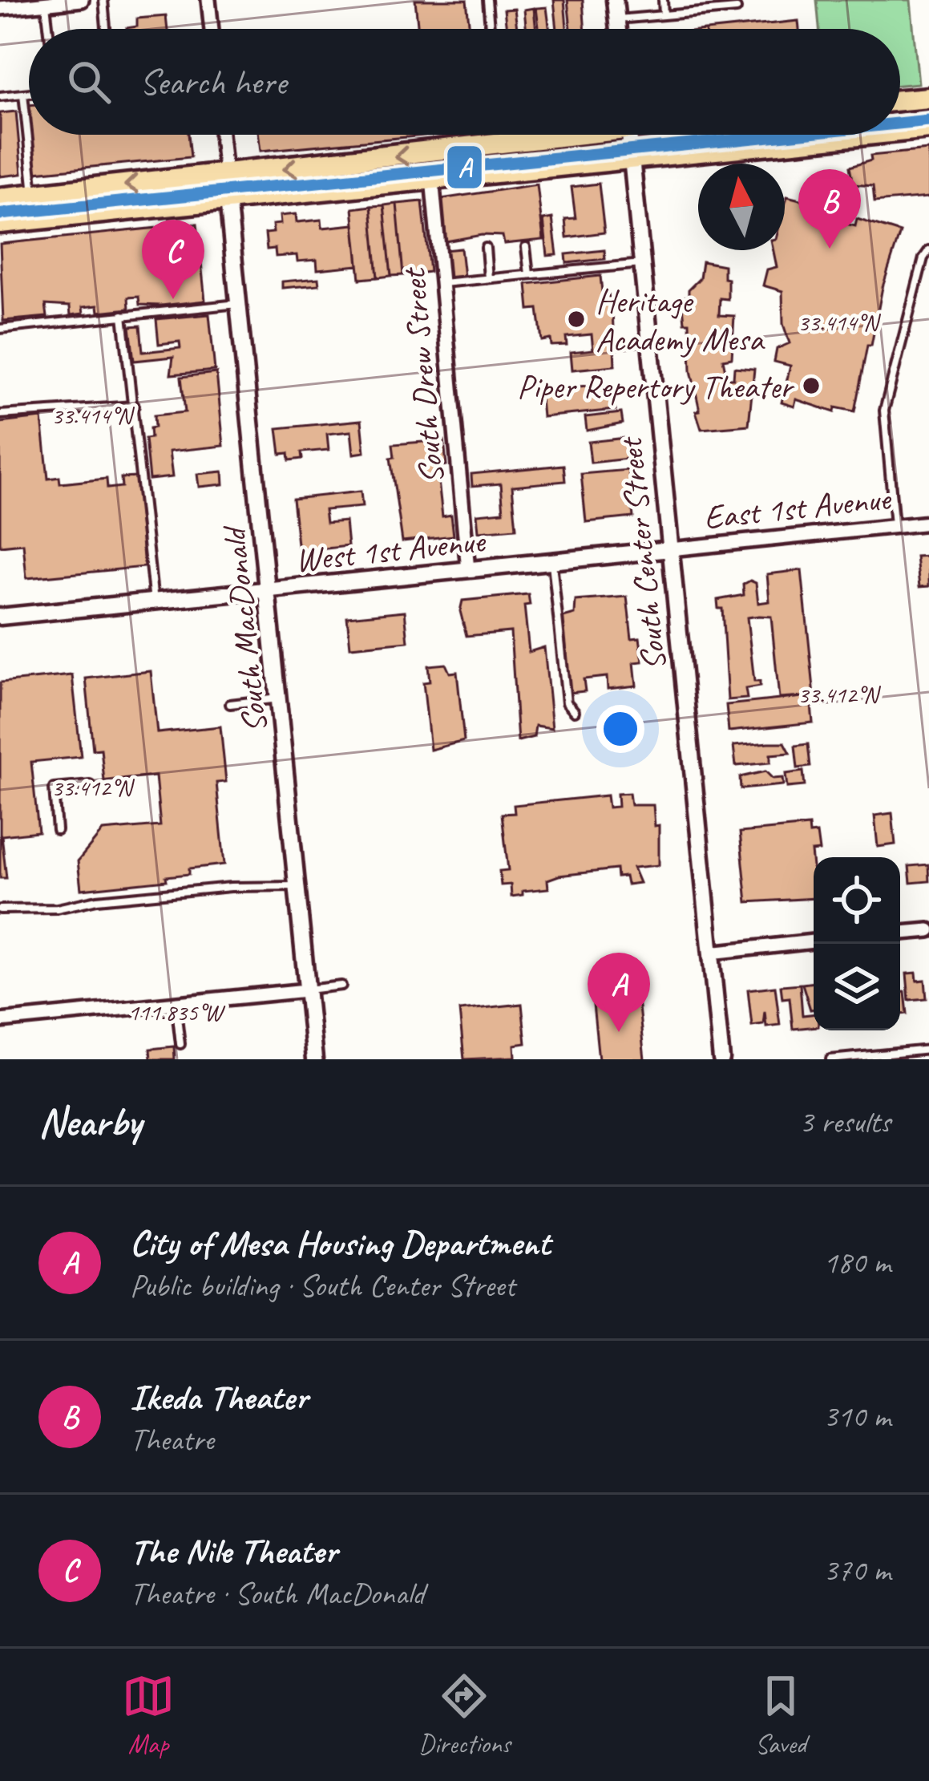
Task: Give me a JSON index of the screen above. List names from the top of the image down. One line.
{"streets":{"street":["South Drew Street","East 1st Avenue","West 1st Avenue","South Center Street","South MacDonald"]},"crossings":[["South Drew Street","West 1st Avenue"],["East 1st Avenue","West 1st Avenue"],["East 1st Avenue","South Center Street"],["West 1st Avenue","South Center Street"],["West 1st Avenue","South MacDonald"]],"places":["Heritage Academy Mesa","Piper Repertory Theater"],"lines":["transit line A"],"north":"top","page":{"search":"Search here","pins":["B","C","A"],"heading":["Nearby","3 results"],"list":[{"mark":"A","name":"City of Mesa Housing Department","note":"Public building · South Center Street","value":"180 m"},{"mark":"B","name":"Ikeda Theater","note":"Theatre","value":"310 m"},{"mark":"C","name":"The Nile Theater","note":"Theatre · South MacDonald","value":"370 m"}],"nav":["Map","Directions","Saved"]},"coordinates":["33.414°N","33.412°N","111.835°W"]}
